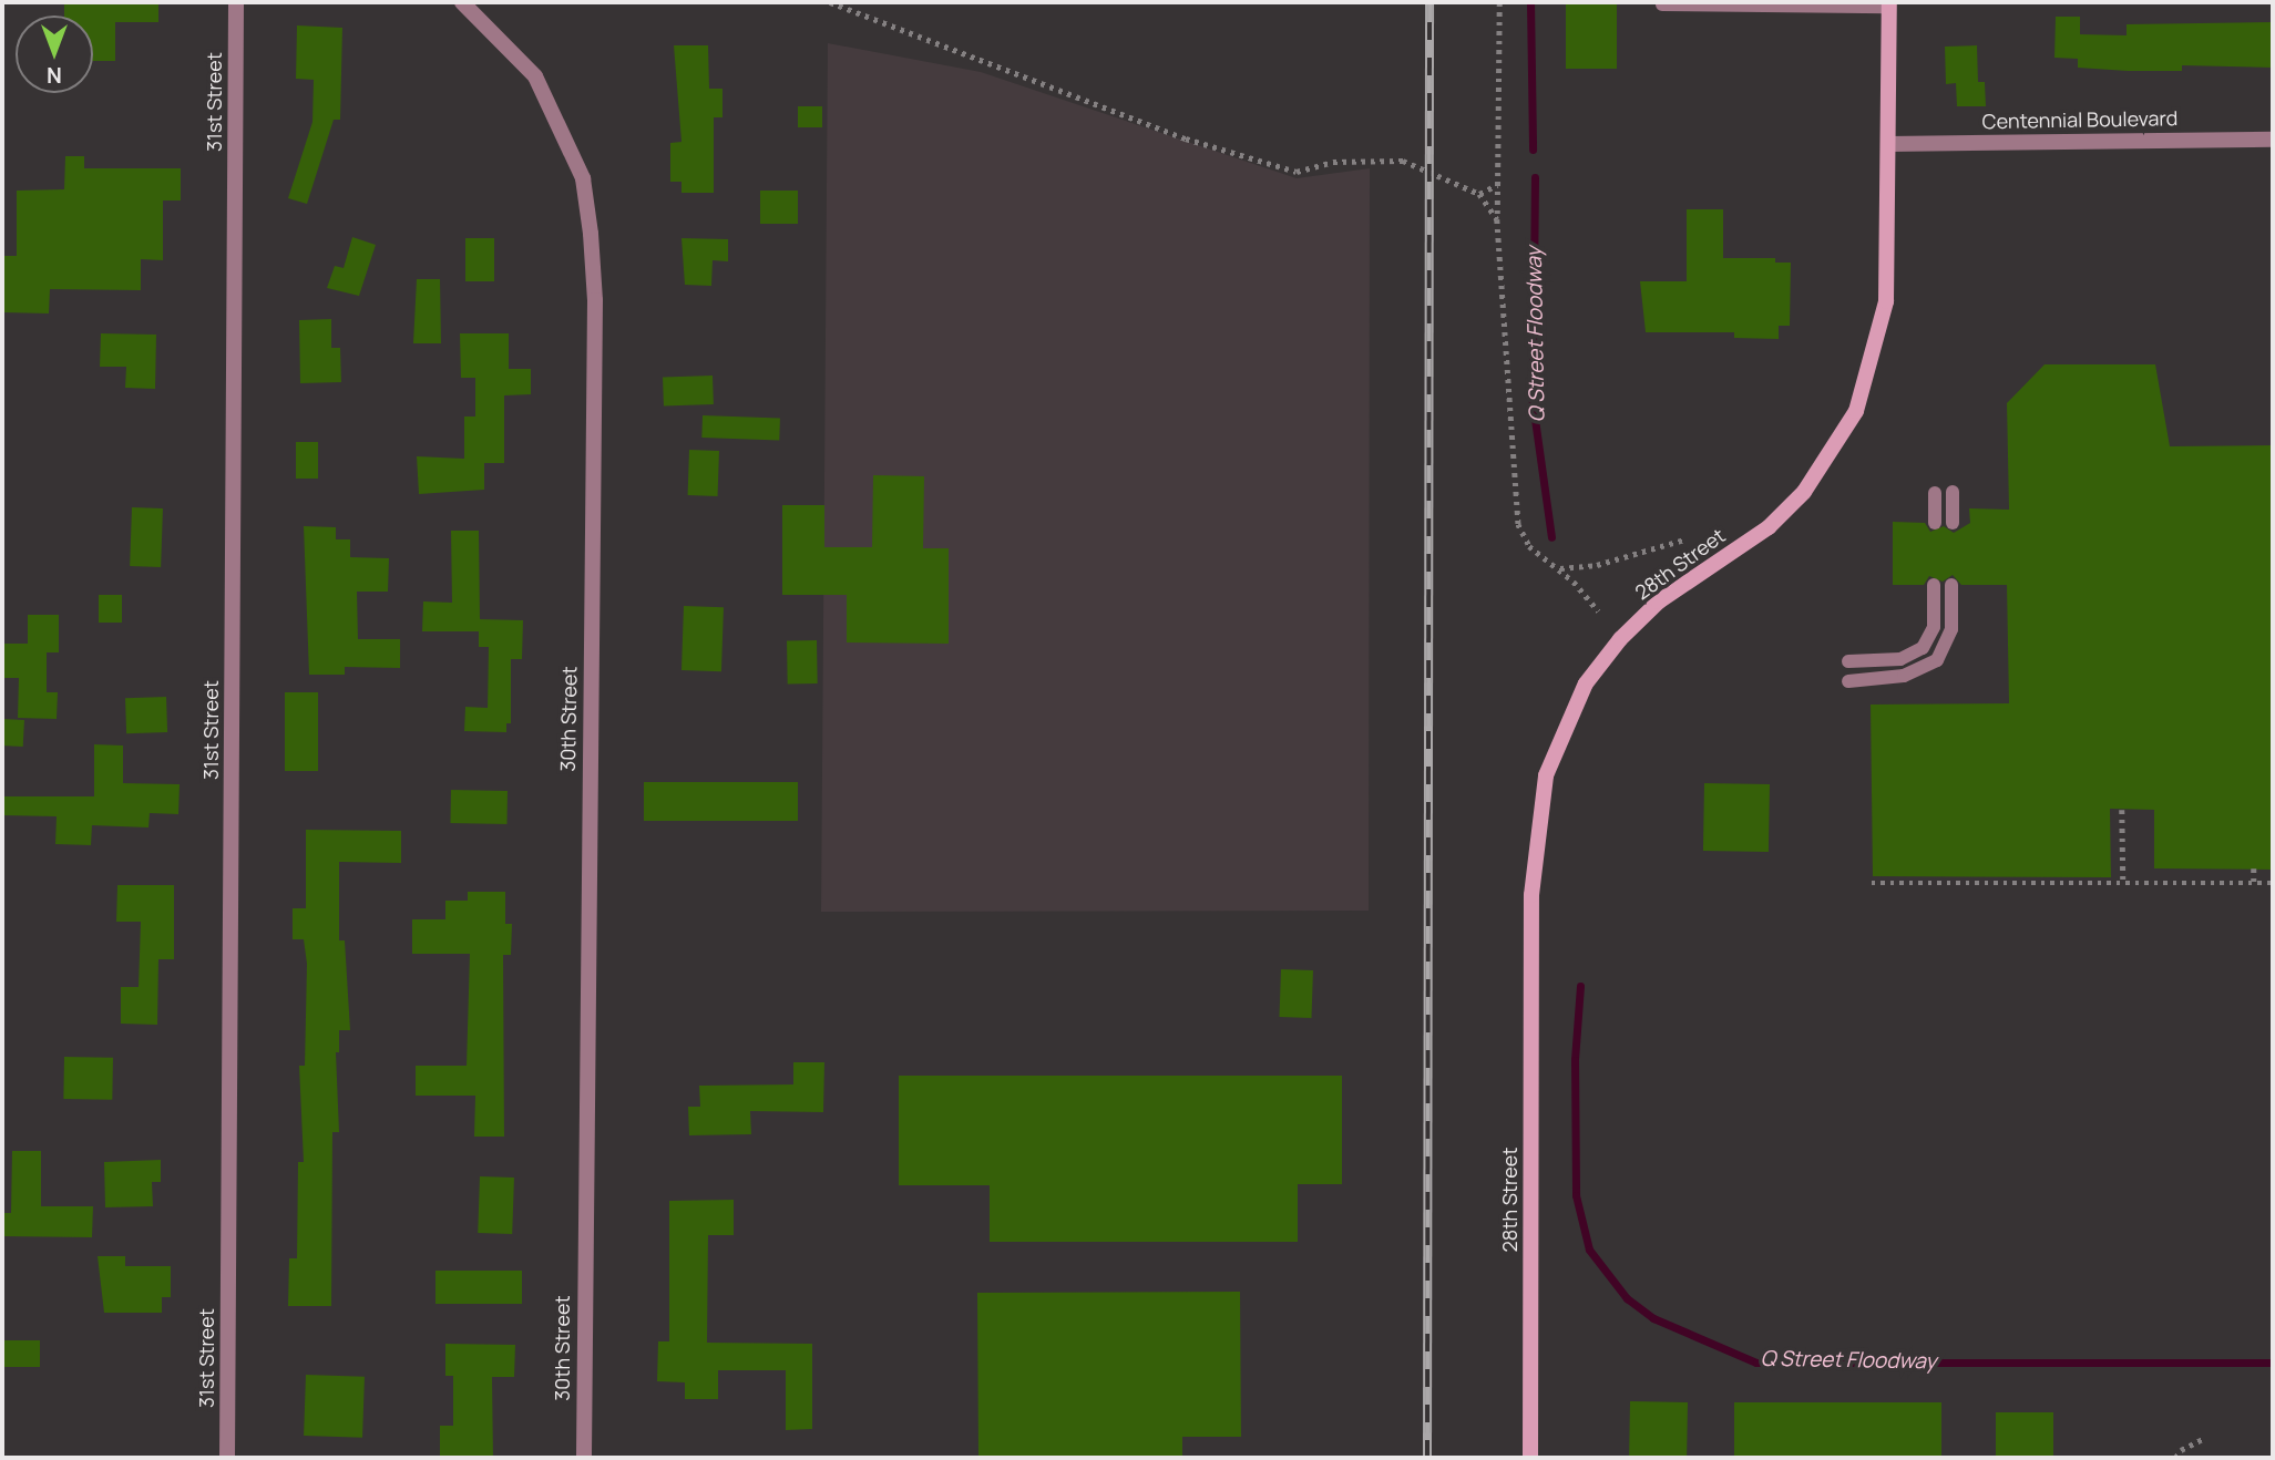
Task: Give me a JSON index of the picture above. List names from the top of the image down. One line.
{"streets":{"main road":["28th Street"],"street":["31st Street","Centennial Boulevard","30th Street"]},"crossings":[["Centennial Boulevard","28th Street"]],"water":["Q Street Floodway"],"north":"bottom"}
